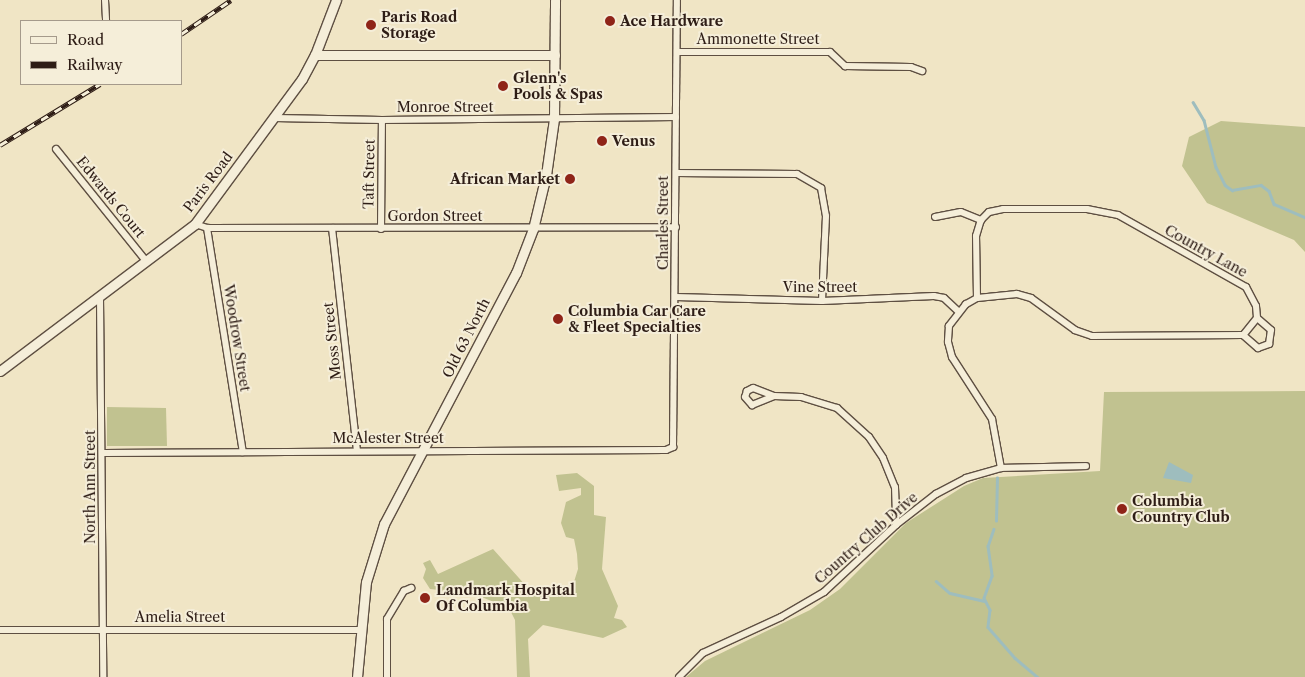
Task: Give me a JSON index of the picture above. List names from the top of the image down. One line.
{"streets":{"main road":["Paris Road","Old 63 North"],"street":["Ammonette Street","Monroe Street","Taft Street","Edwards Court","Gordon Street","Charles Street","Country Lane","Vine Street","Woodrow Street","Moss Street","McAlester Street","North Ann Street","Country Club Drive","Amelia Street"]},"crossings":[["Ammonette Street","Charles Street"],["Monroe Street","Taft Street"],["Monroe Street","Paris Road"],["Monroe Street","Charles Street"],["Monroe Street","Old 63 North"],["Taft Street","Gordon Street"],["Paris Road","Edwards Court"],["Paris Road","Gordon Street"],["Paris Road","North Ann Street"],["Gordon Street","Charles Street"],["Gordon Street","Woodrow Street"],["Gordon Street","Old 63 North"],["Gordon Street","Moss Street"],["Charles Street","Vine Street"],["Charles Street","McAlester Street"],["Woodrow Street","McAlester Street"],["Old 63 North","McAlester Street"],["Old 63 North","Amelia Street"],["Moss Street","McAlester Street"],["McAlester Street","North Ann Street"],["North Ann Street","Amelia Street"]],"places":["Ace Hardware","Paris Road Storage","Glenn's Pools & Spas","Venus","African Market","Columbia Car Care & Fleet Specialties","Columbia Country Club","Landmark Hospital Of Columbia"],"legend":["Road","Railway"]}
